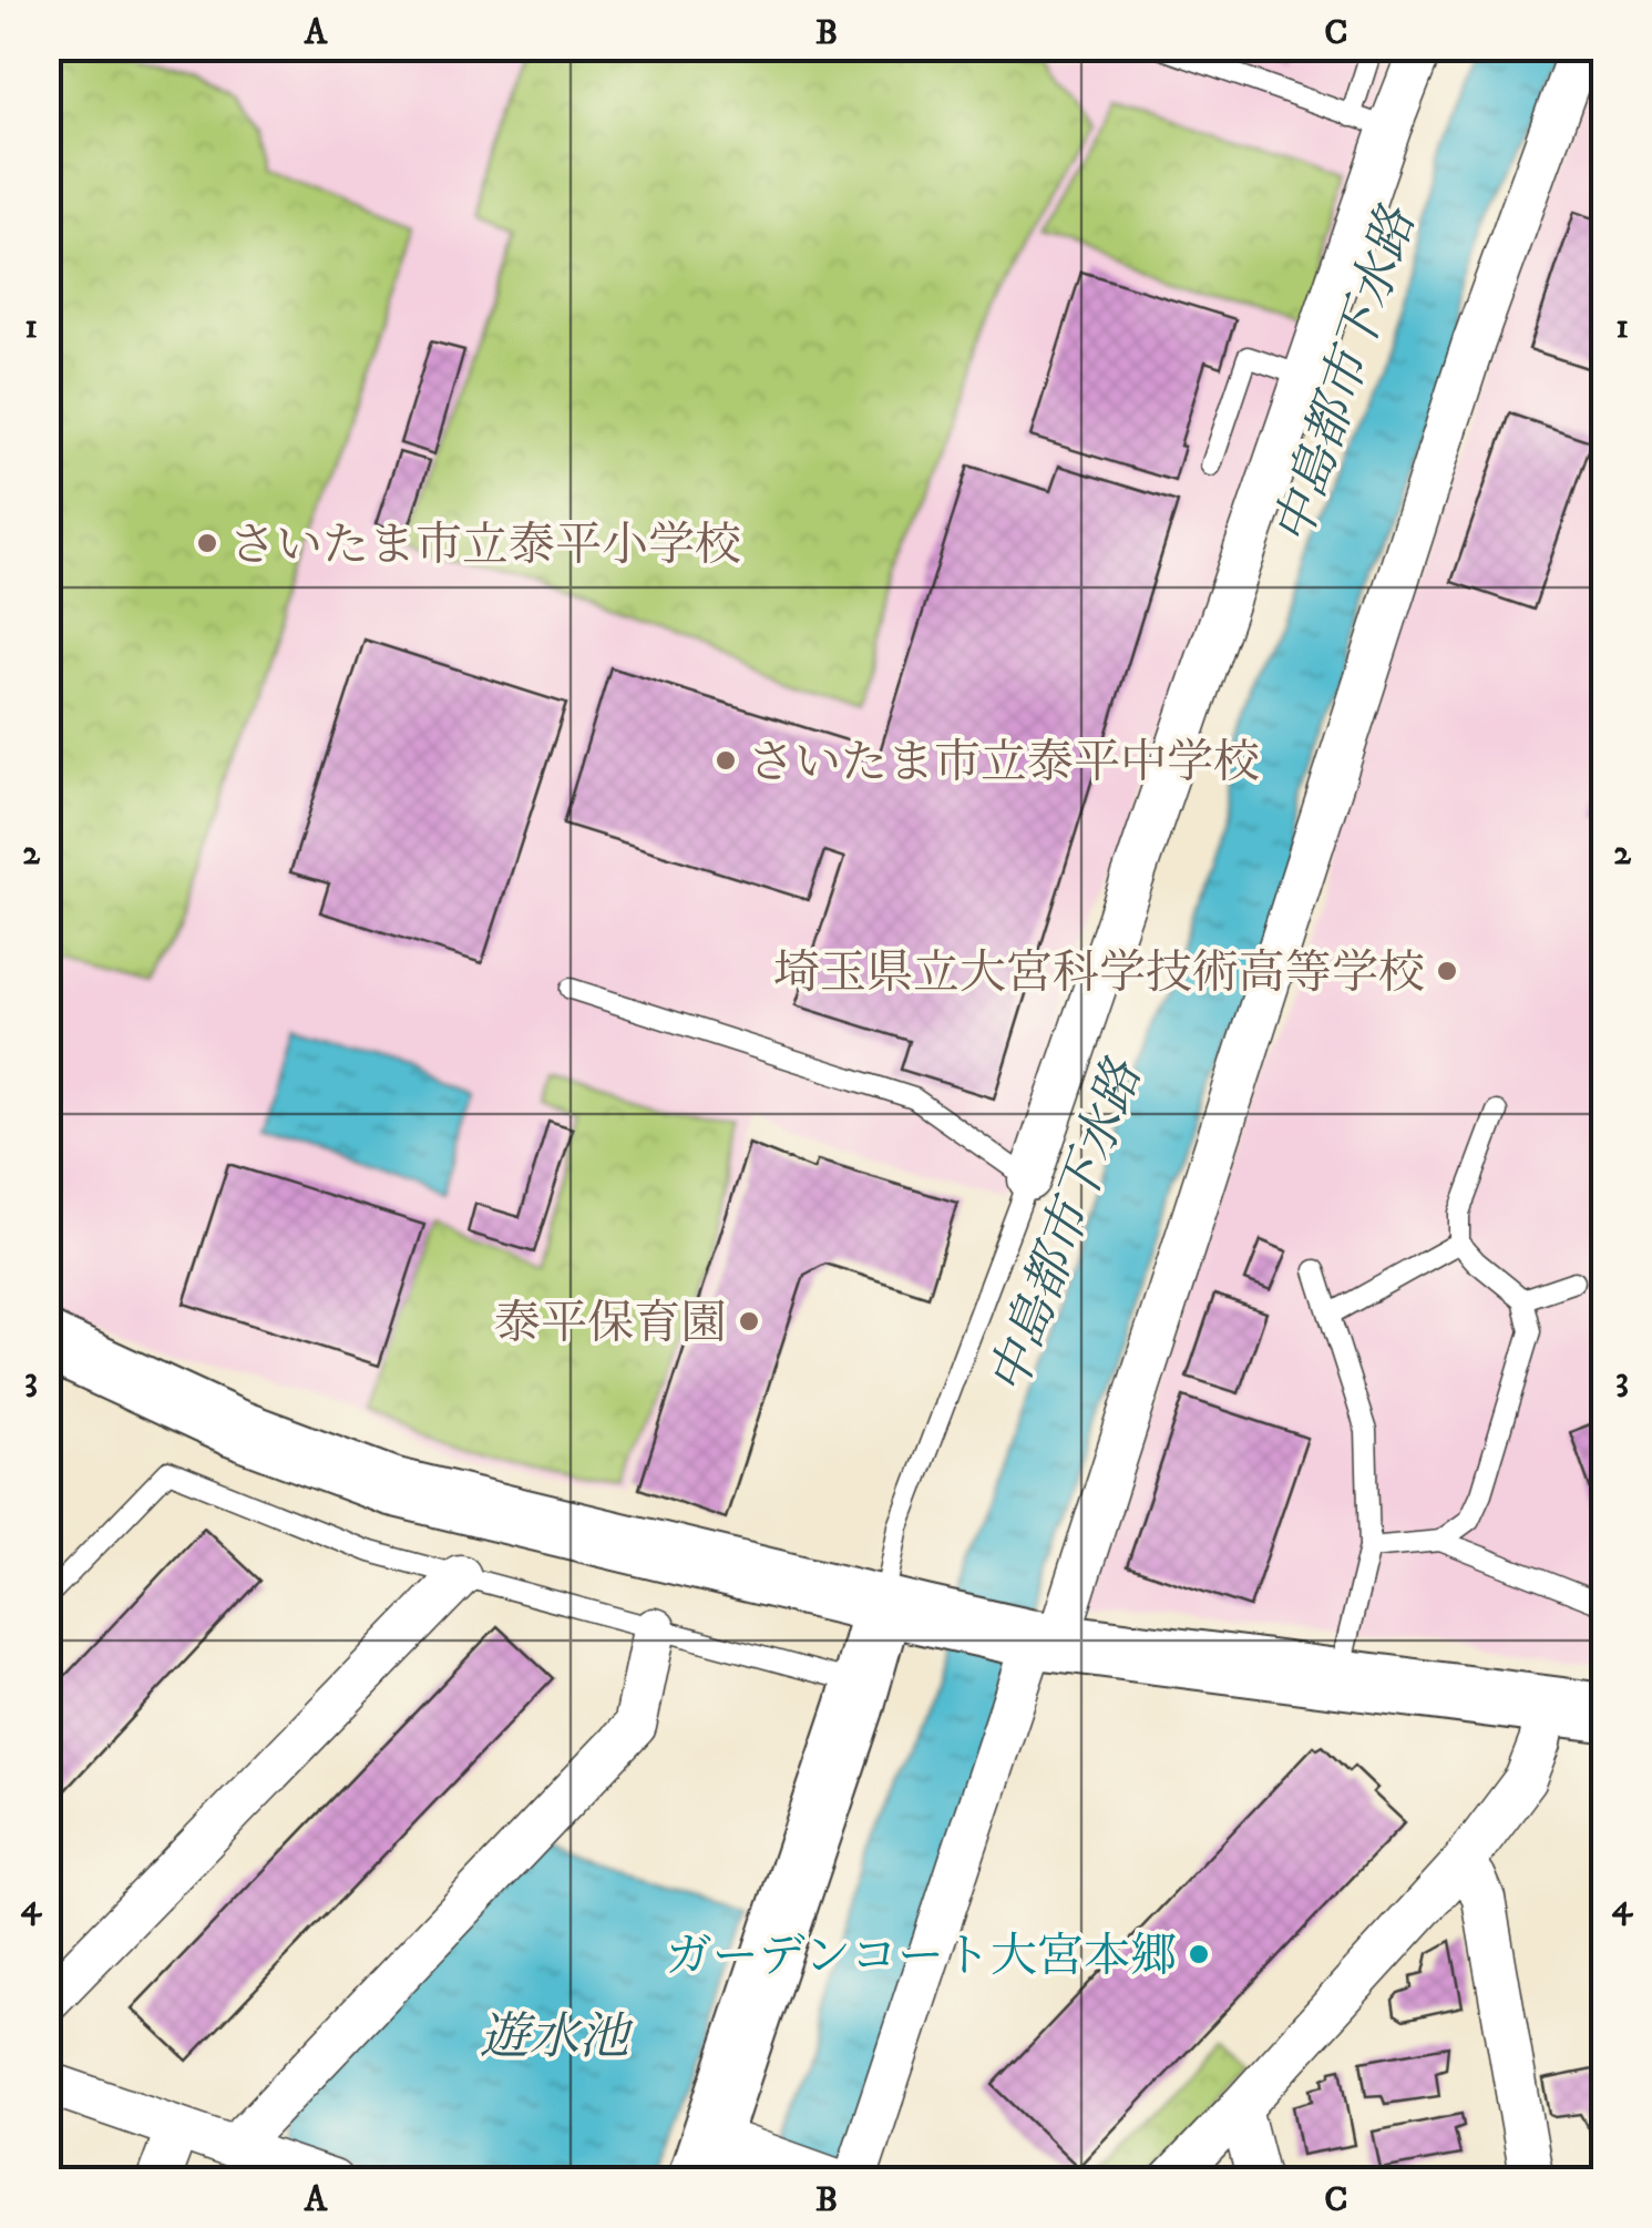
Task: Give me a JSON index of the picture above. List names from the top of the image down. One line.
{"water":["中島都市下水路","遊水池"],"places":["さいたま市立泰平小学校","さいたま市立泰平中学校","埼玉県立大宮科学技術高等学校","泰平保育園","ガーデンコート大宮本郷"],"grid":{"columns":["A","B","C"],"rows":["1","2","3","4"]}}
